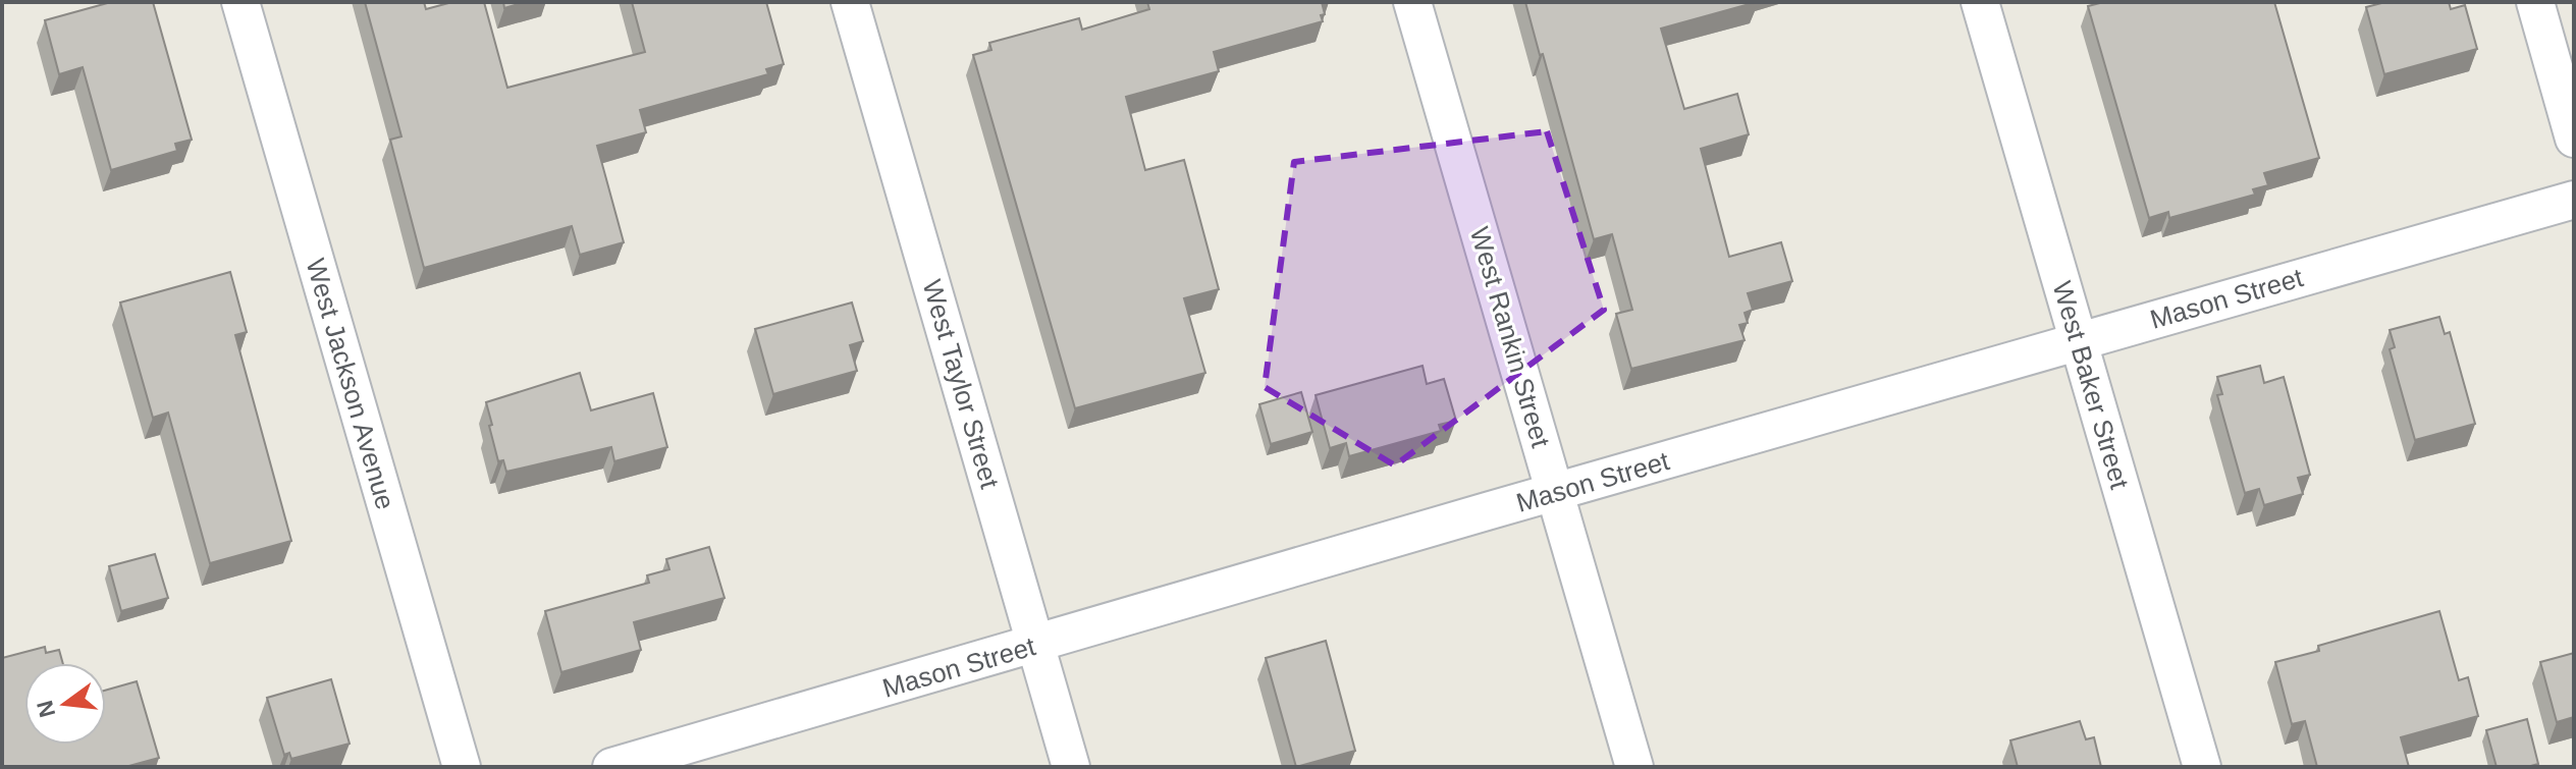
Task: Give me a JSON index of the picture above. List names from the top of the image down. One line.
{"streets":{"street":["Mason Street","West Rankin Street","West Jackson Avenue","West Taylor Street","West Baker Street"]},"crossings":[["Mason Street","West Rankin Street"],["Mason Street","West Taylor Street"],["Mason Street","West Baker Street"]],"north":"left"}
